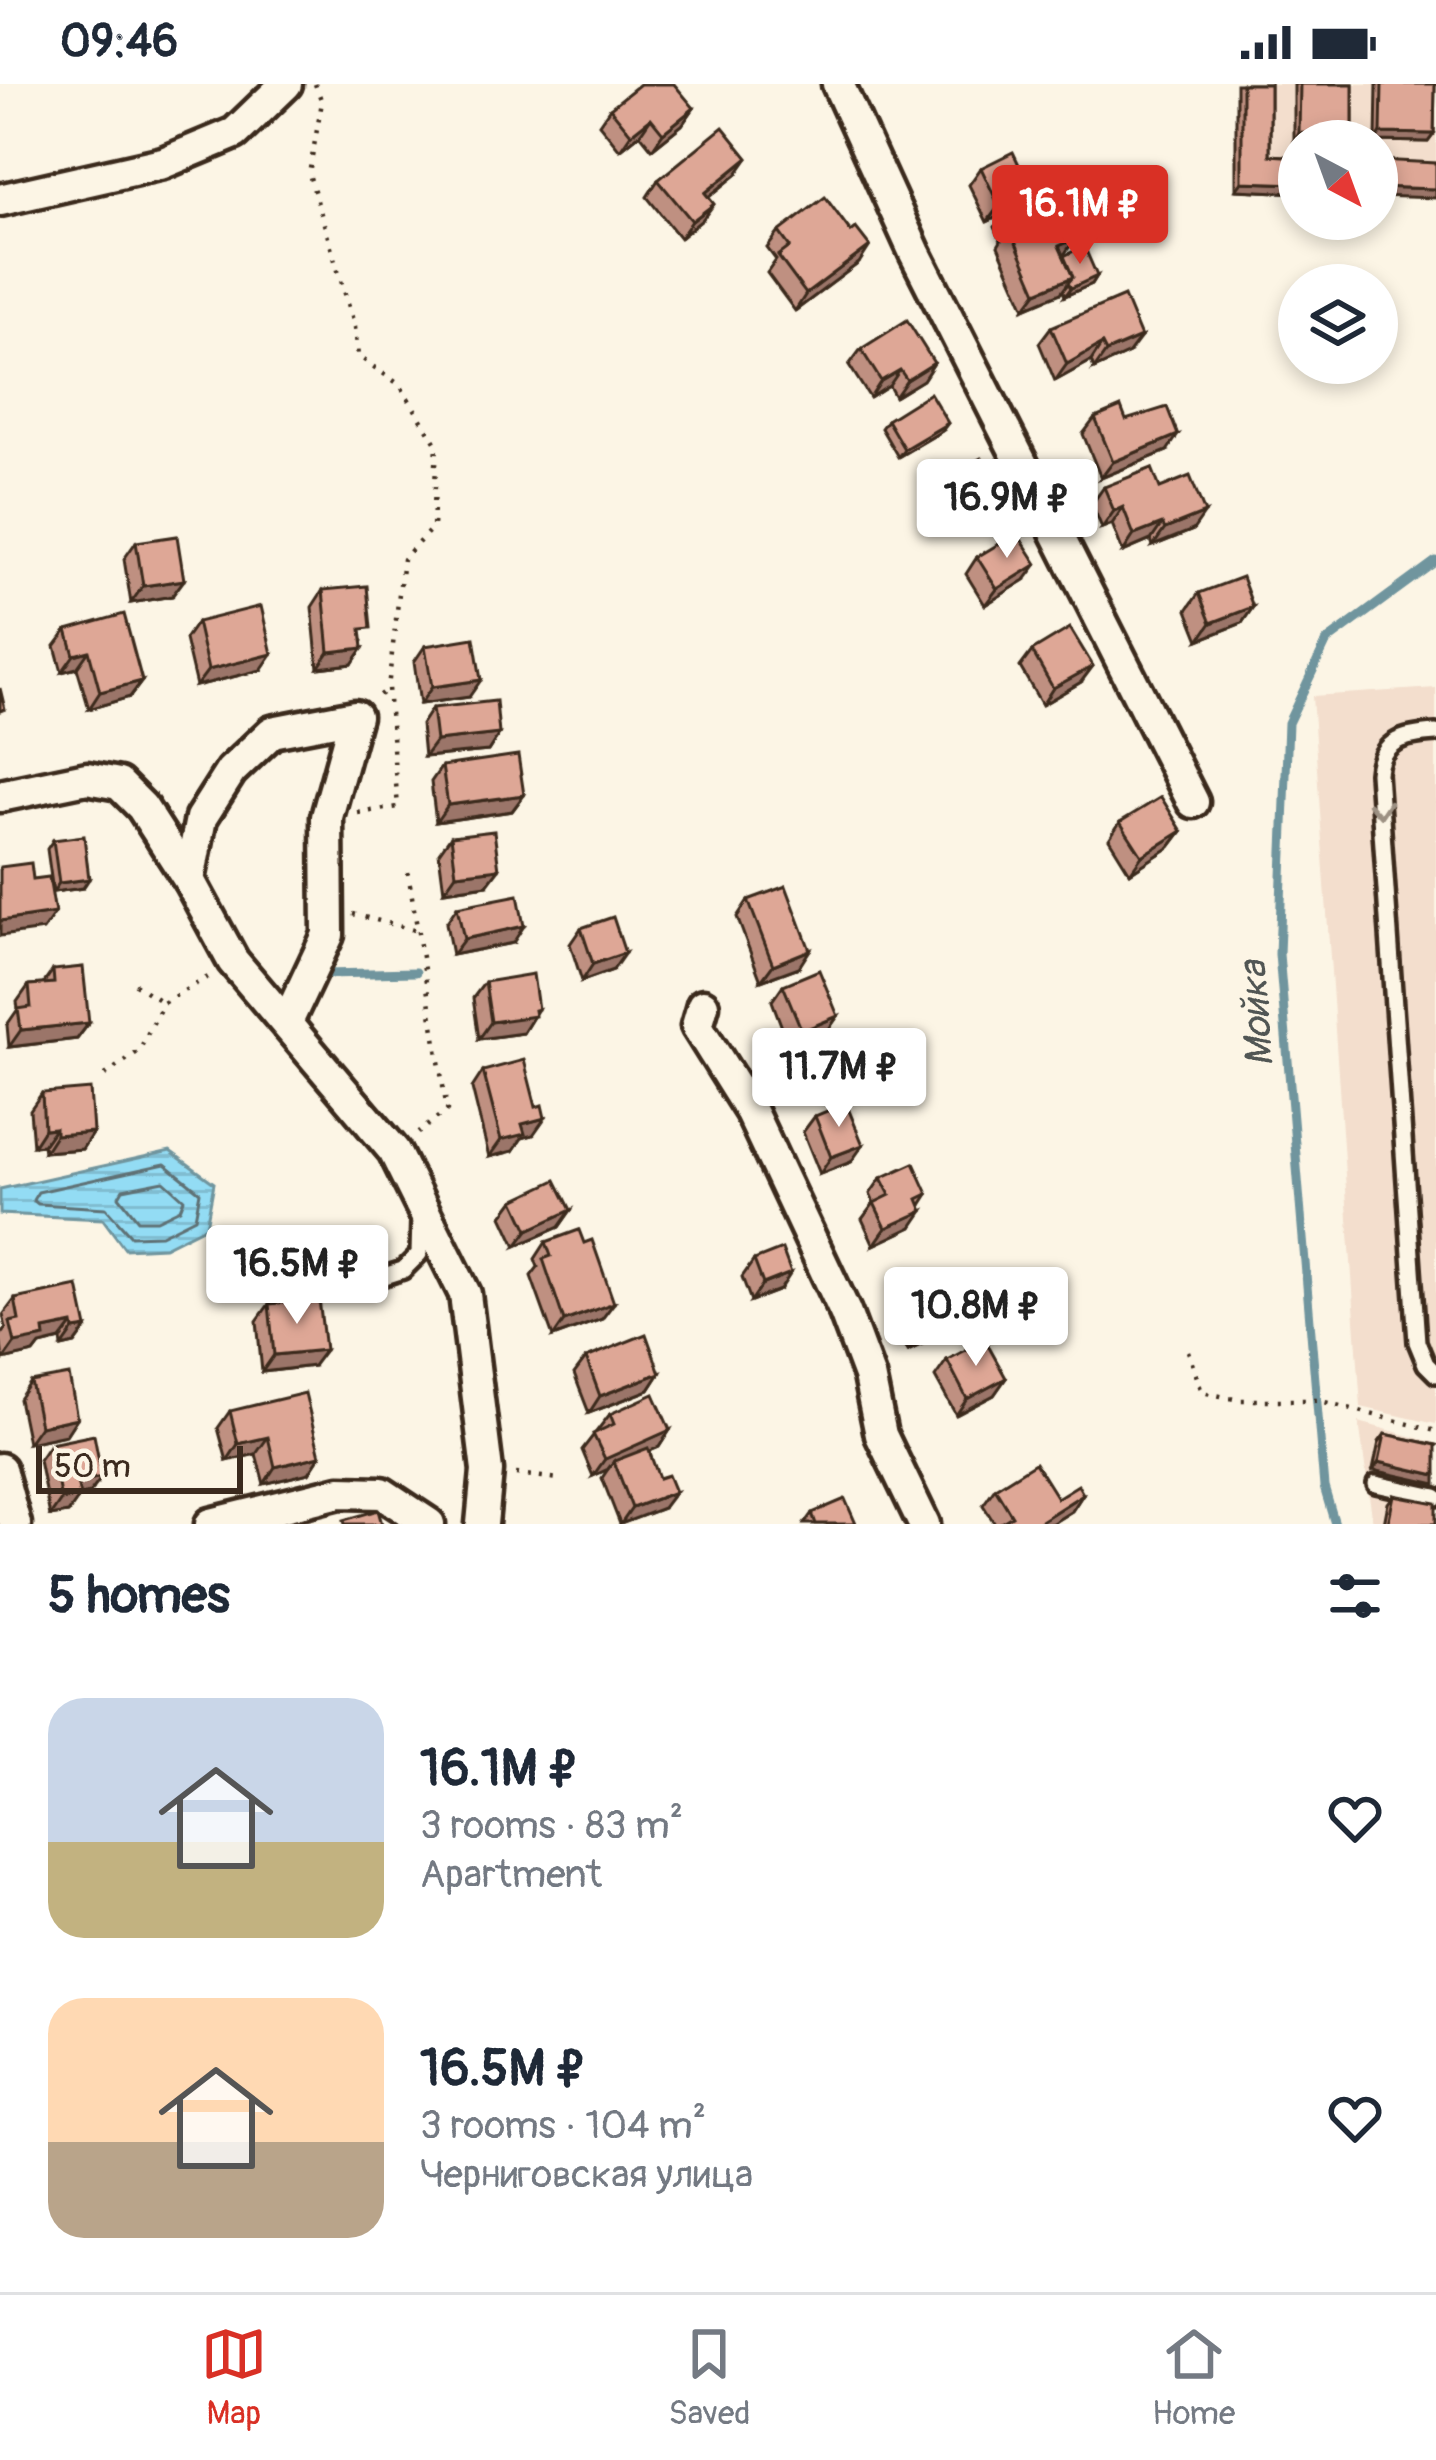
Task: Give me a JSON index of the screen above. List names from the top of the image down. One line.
{"water":["Мойка"],"scale_bar":"50 m","north":"bottom right","page":{"status":"09:46","price":["16.1M ₽","16.9M ₽","11.7M ₽","16.5M ₽","10.8M ₽"],"scale":"50 m","heading":"5 homes","list":[{"name":"16.1M ₽","note":"3 rooms · 83 m² · Apartment"},{"name":"16.5M ₽","note":"3 rooms · 104 m² · Черниговская улица"}],"tabs":["Map","Saved","Home"]}}
